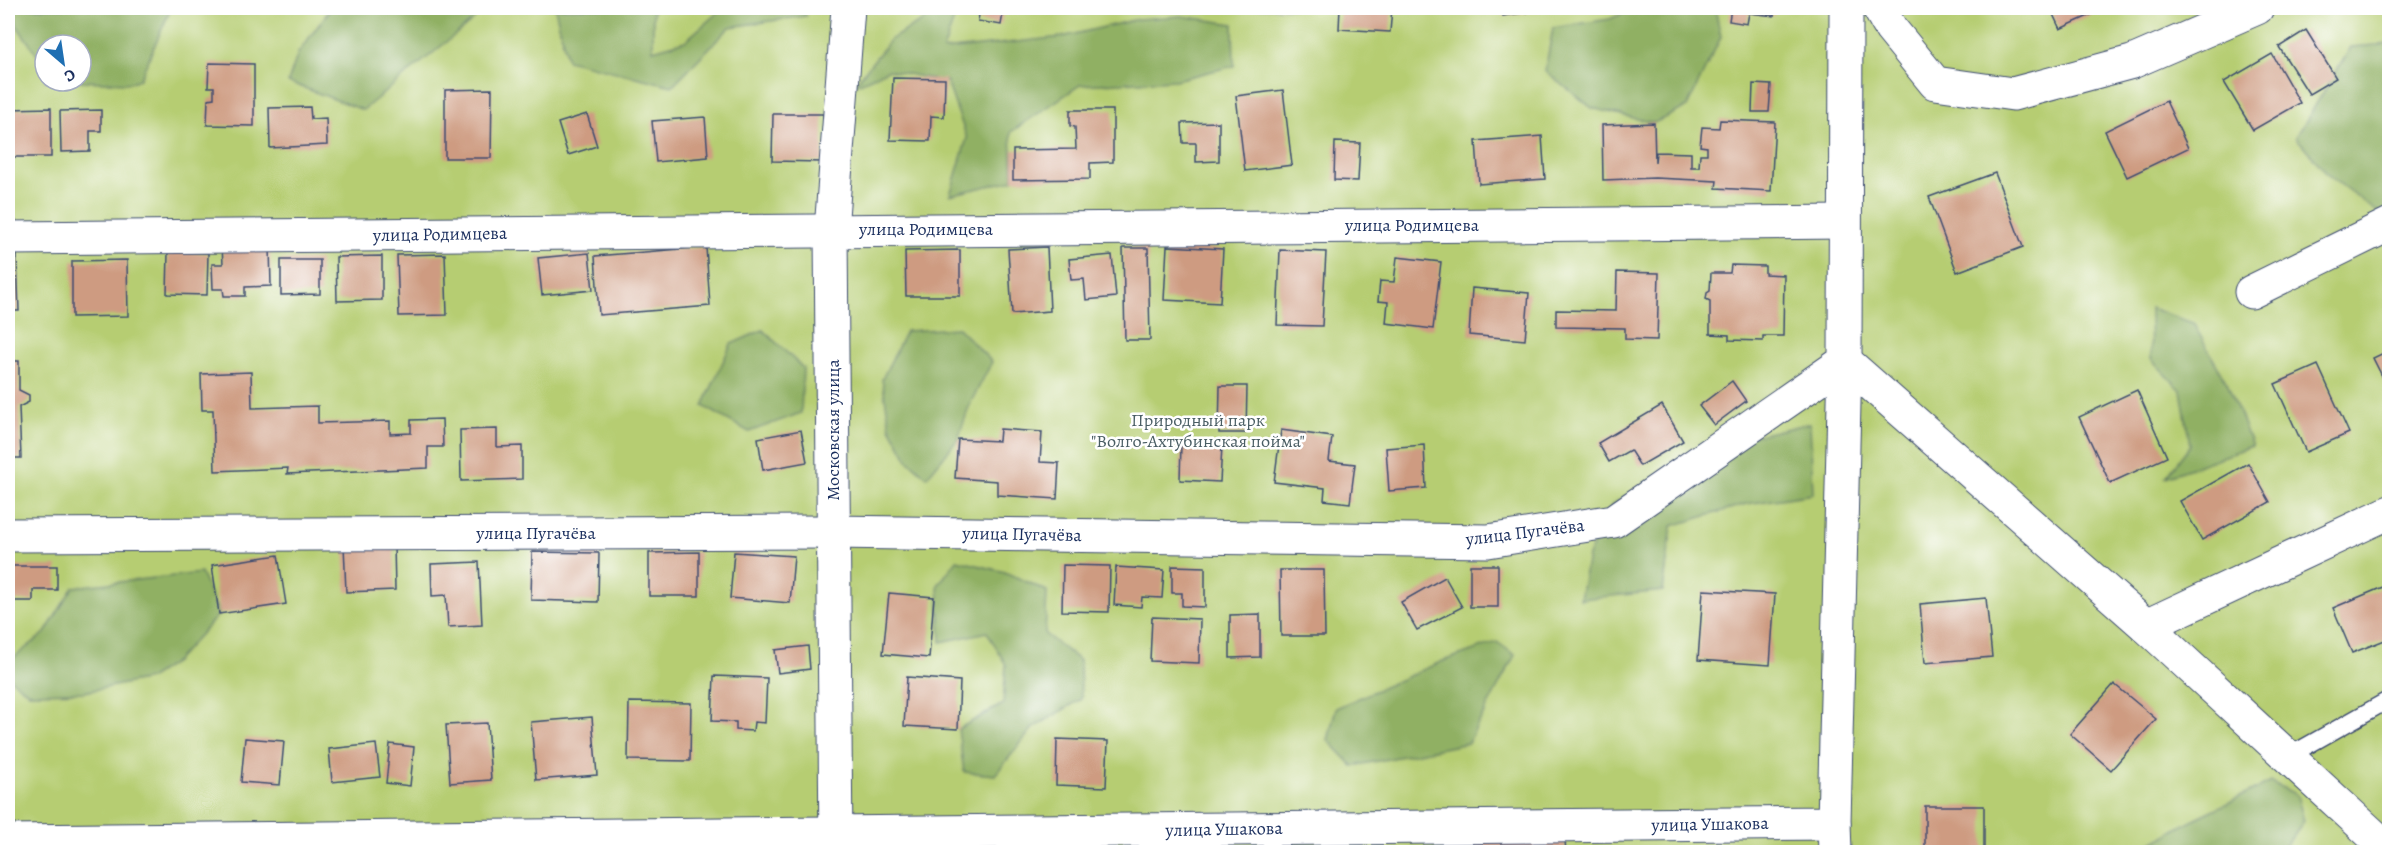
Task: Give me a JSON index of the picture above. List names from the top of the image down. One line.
{"streets":{"street":["улица Родимцева","Московская улица","улица Пугачёва","улица Ушакова"]},"crossings":[["улица Родимцева","Московская улица"],["Московская улица","улица Пугачёва"],["Московская улица","улица Ушакова"],["улица Пугачёва","улица Ушакова"]],"parks":["Природный парк \"Волго-Ахтубинская пойма\""],"north":"bottom right"}
